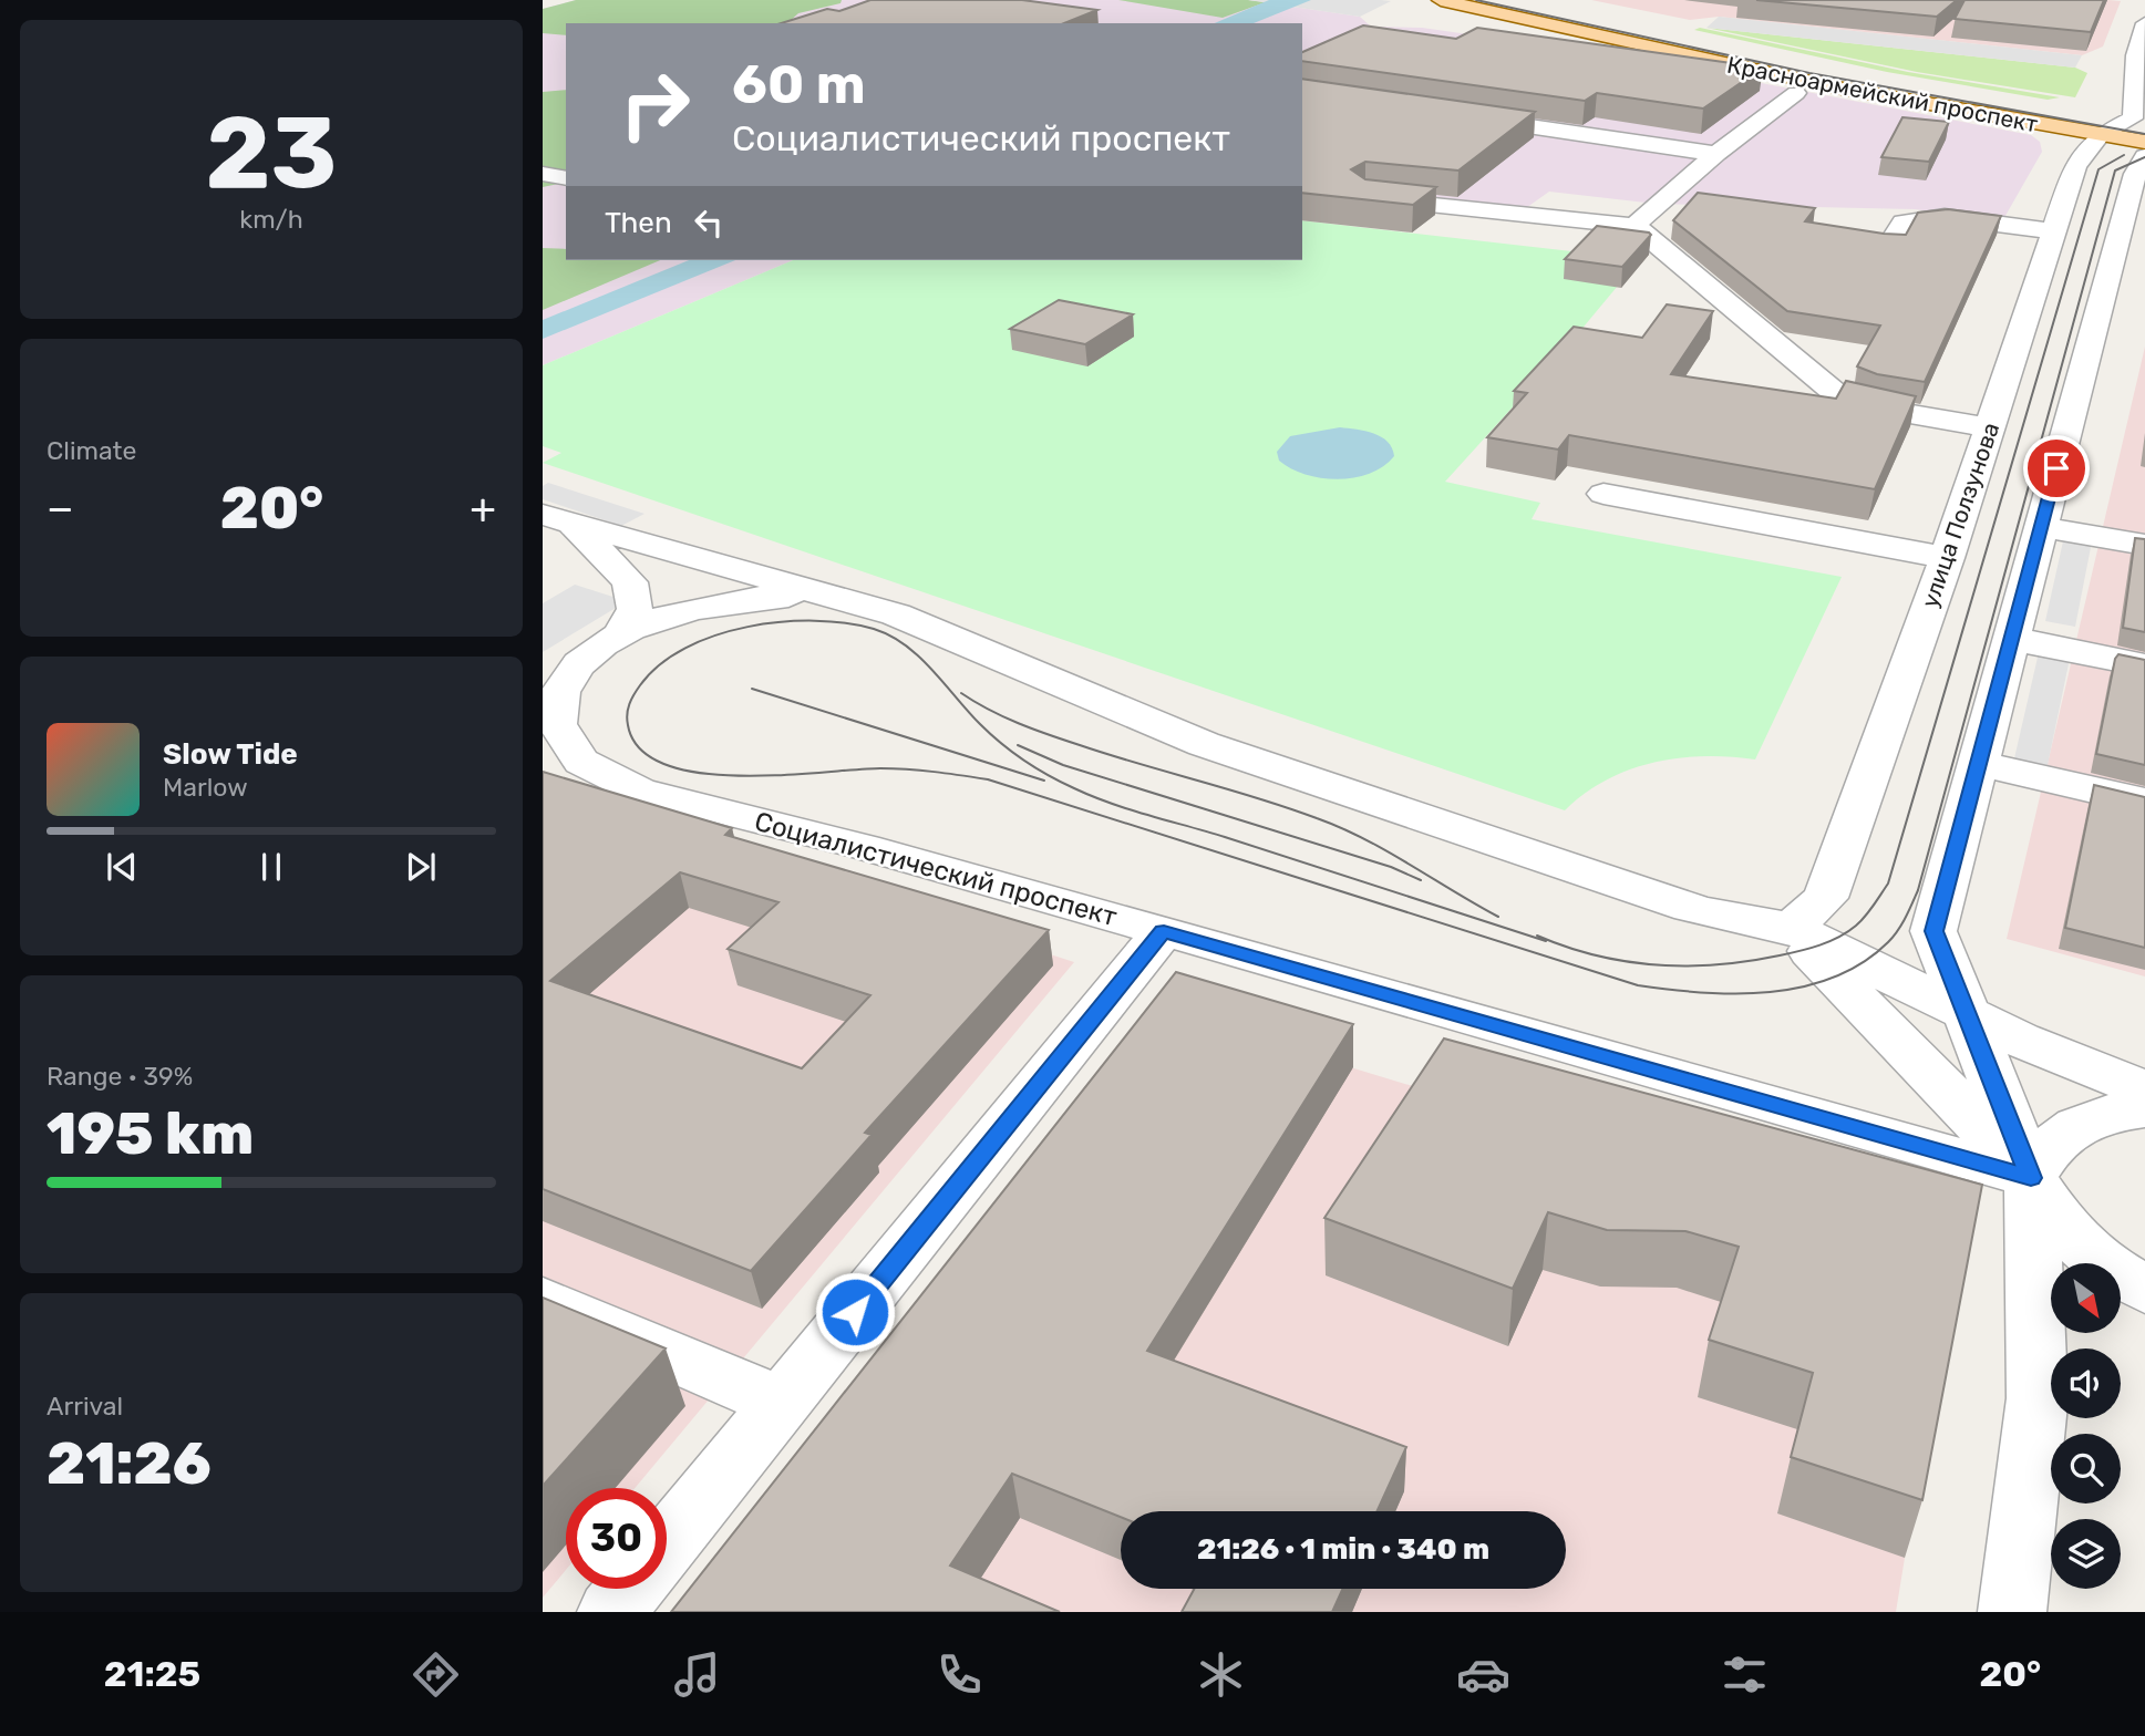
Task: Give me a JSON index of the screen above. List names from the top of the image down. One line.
{"streets":{"main road":["Красноармейский проспект"],"street":["улица Ползунова","Социалистический проспект"]},"crossings":[["Красноармейский проспект","улица Ползунова"]],"north":"bottom right","page":{"tile":[["23","km/h"],"Climate",["Range · 39%","195 km"],["Arrival","21:26"]],"turn":["60 m","Социалистический проспект"],"then":"Then","heat":["−","20°","+"],"song":["Slow Tide","Marlow"],"limit":"30","trip":"21:26 · 1 min · 340 m","tabs":["21:25","20°"]}}
